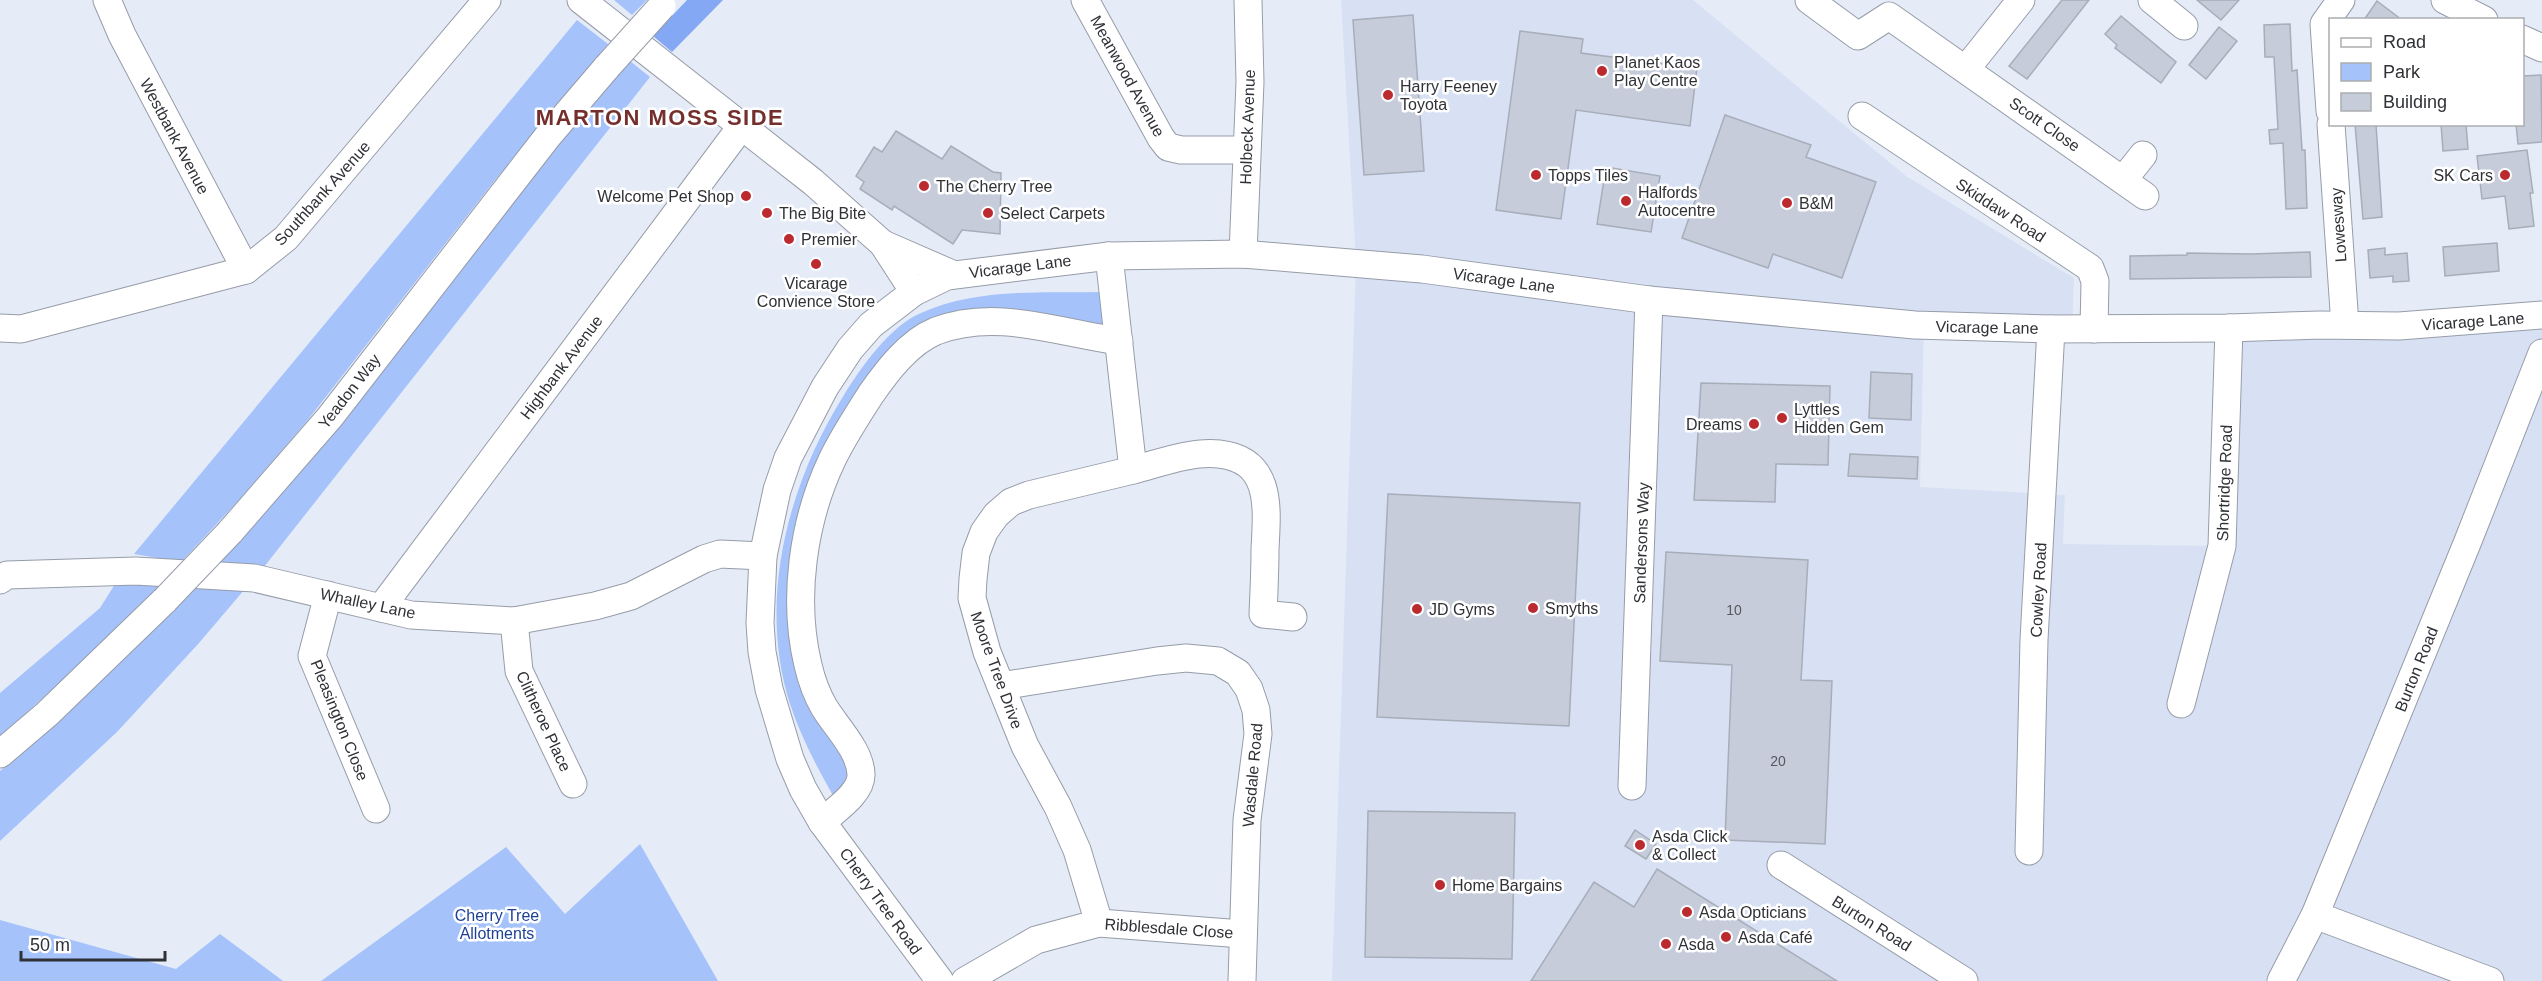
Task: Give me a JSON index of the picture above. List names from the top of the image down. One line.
{"streets":{"street":["Meanwood Avenue","Scott Close","Holbeck Avenue","Westbank Avenue","Southbank Avenue","Skiddaw Road","Lowesway","Vicarage Lane","Highbank Avenue","Yeadon Way","Shortridge Road","Sandersons Way","Cowley Road","Whalley Lane","Burton Road","Moore Tree Drive","Pleasington Close","Clitheroe Place","Wasdale Road","Cherry Tree Road","Ribblesdale Close"]},"crossings":[["Meanwood Avenue","Holbeck Avenue"],["Holbeck Avenue","Vicarage Lane"],["Westbank Avenue","Southbank Avenue"],["Skiddaw Road","Vicarage Lane"],["Lowesway","Vicarage Lane"],["Vicarage Lane","Shortridge Road"],["Vicarage Lane","Sandersons Way"],["Vicarage Lane","Cowley Road"],["Vicarage Lane","Cherry Tree Road"],["Highbank Avenue","Whalley Lane"],["Whalley Lane","Pleasington Close"],["Whalley Lane","Clitheroe Place"],["Whalley Lane","Cherry Tree Road"],["Moore Tree Drive","Wasdale Road"],["Moore Tree Drive","Ribblesdale Close"],["Wasdale Road","Ribblesdale Close"]],"districts":["MARTON MOSS SIDE"],"parks":["Cherry Tree Allotments"],"places":["Planet Kaos Play Centre","Harry Feeney Toyota","Topps Tiles","SK Cars","The Cherry Tree","Welcome Pet Shop","Halfords Autocentre","B&M","The Big Bite","Select Carpets","Premier","Vicarage Convience Store","Lyttles Hidden Gem","Dreams","Smyths","JD Gyms","Asda Click & Collect","Home Bargains","Asda Opticians","Asda Café","Asda"],"house_numbers":["10","20"],"legend":["Road","Park","Building"],"scale_bar":"50 m"}
